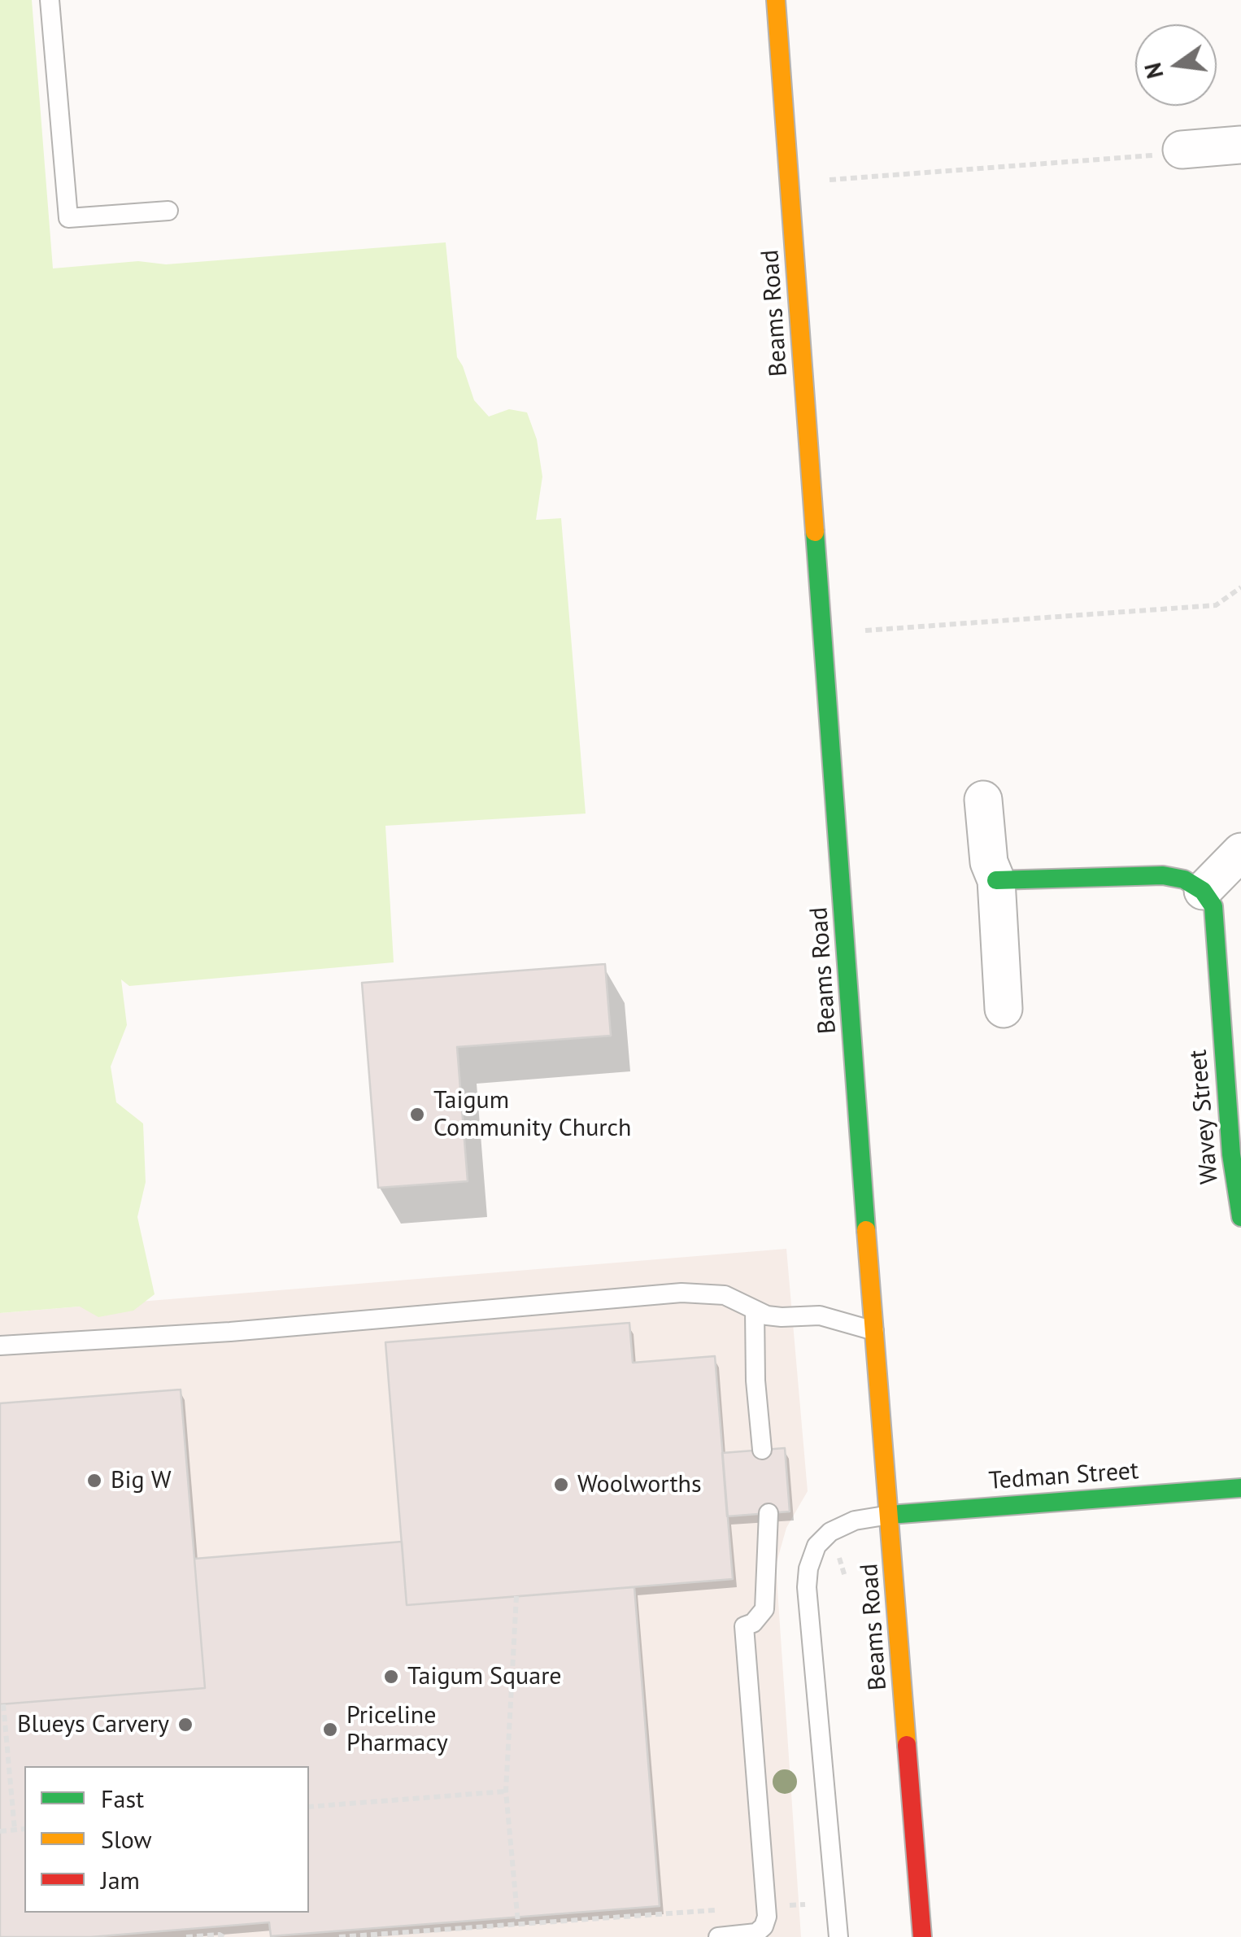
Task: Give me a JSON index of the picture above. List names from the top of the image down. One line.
{"streets":{"main road":["Beams Road","Wavey Street","Tedman Street"]},"crossings":[["Beams Road","Tedman Street"]],"places":["Taigum Community Church","Big W","Woolworths","Taigum Square","Blueys Carvery","Priceline Pharmacy"],"legend":["Fast","Slow","Jam"],"north":"left"}
